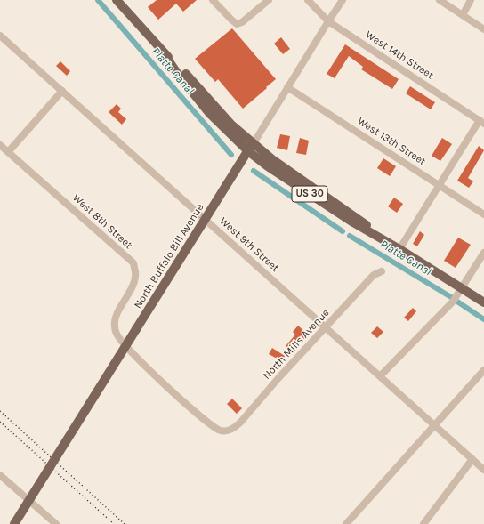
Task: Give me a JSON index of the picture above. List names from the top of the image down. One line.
{"streets":{"main road":["US 30","North Buffalo Bill Avenue"],"street":["West 14th Street","West 13th Street","West 8th Street","West 9th Street","North Mills Avenue"]},"crossings":[["West 14th Street","North Buffalo Bill Avenue"],["West 13th Street","North Buffalo Bill Avenue"],["US 30","North Buffalo Bill Avenue"],["West 8th Street","North Mills Avenue"],["West 9th Street","North Buffalo Bill Avenue"],["West 9th Street","North Mills Avenue"]],"water":["Platte Canal"]}
